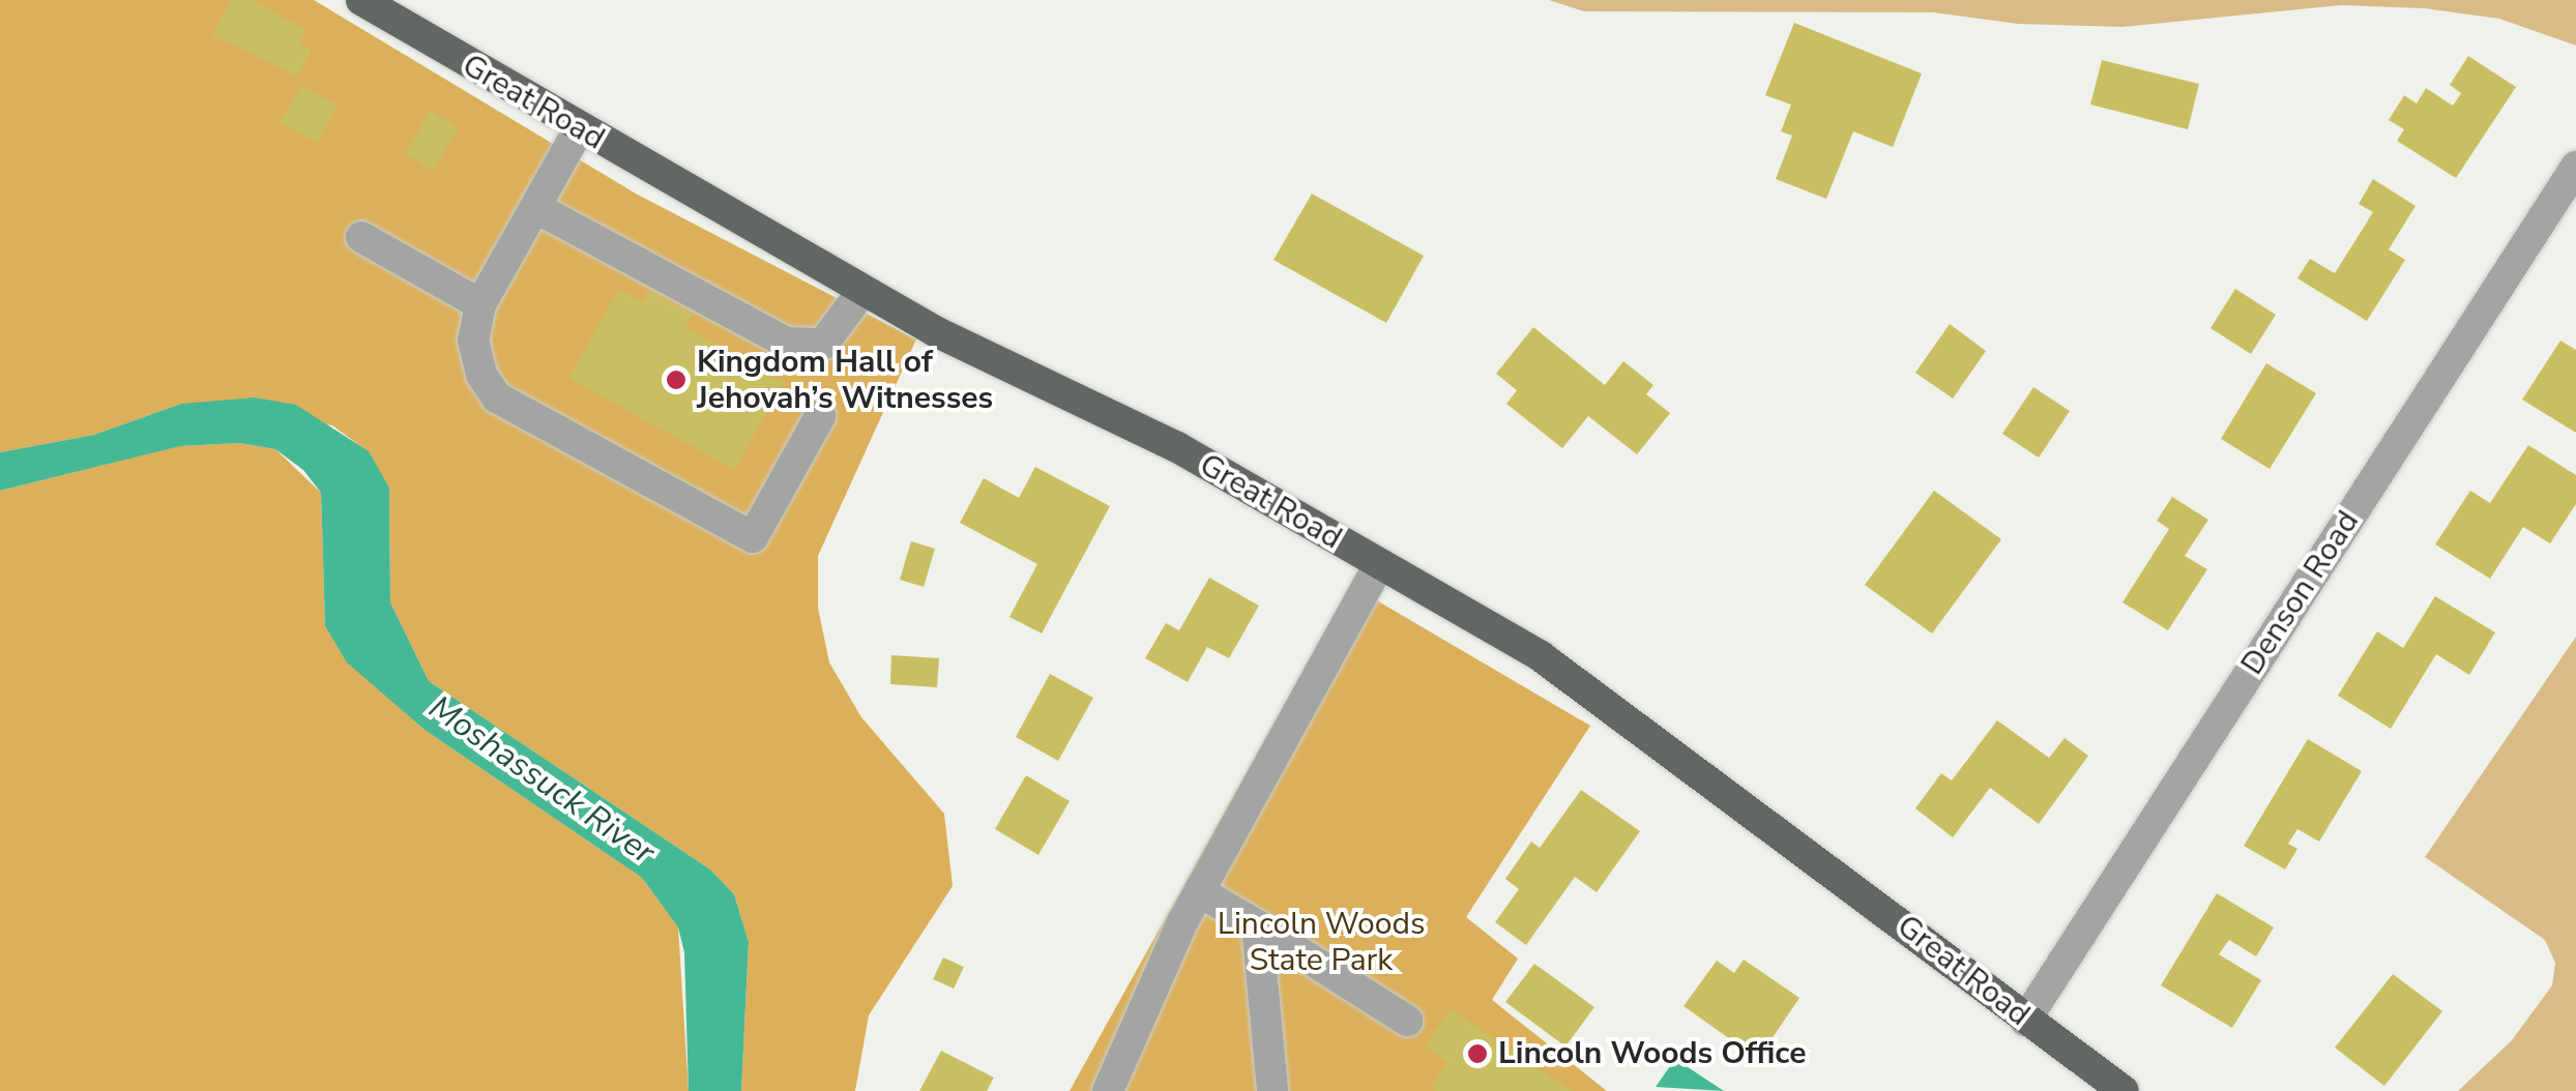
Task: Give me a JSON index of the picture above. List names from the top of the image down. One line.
{"streets":{"main road":["Great Road"],"street":["Denson Road"]},"crossings":[["Great Road","Denson Road"]],"water":["Moshassuck River"],"parks":["Lincoln Woods State Park"],"places":["Kingdom Hall of Jehovah’s Witnesses","Lincoln Woods Office"]}
